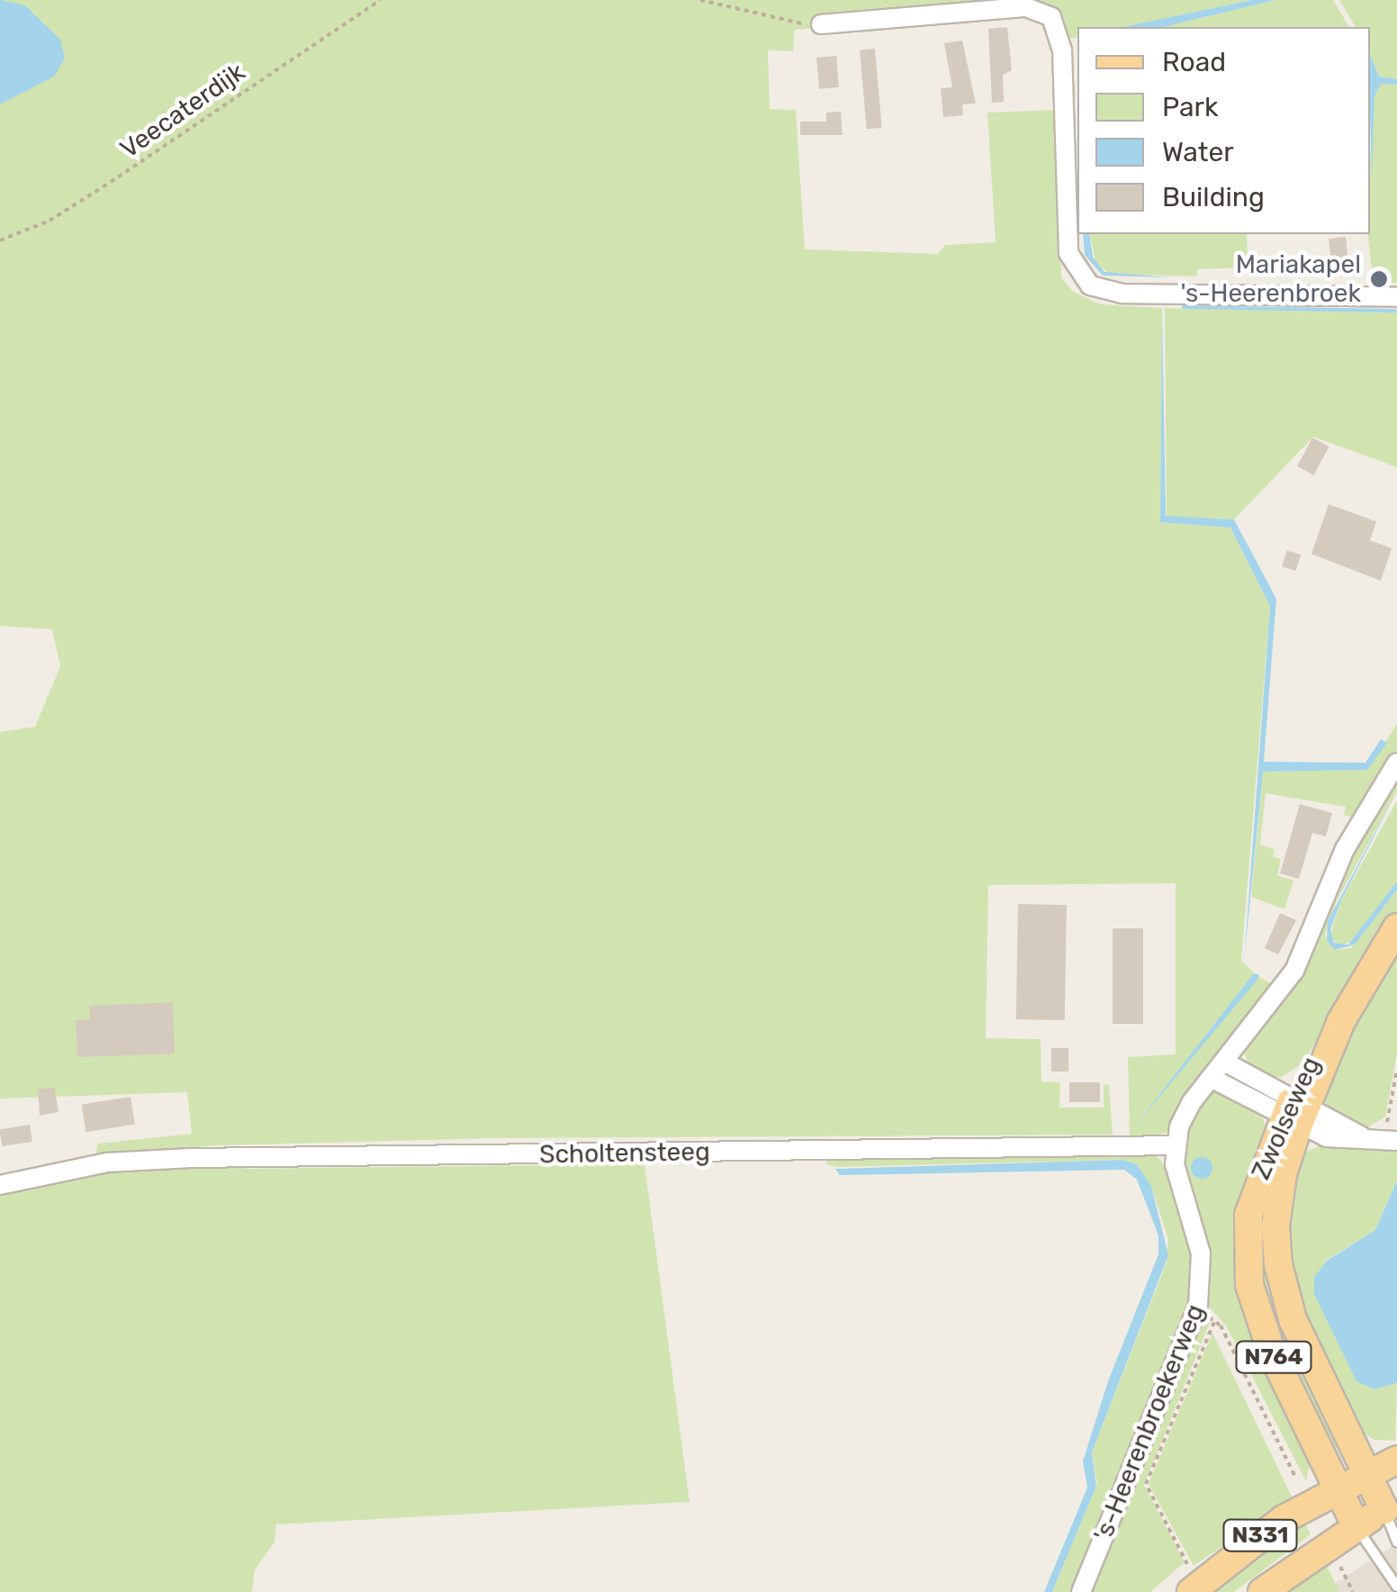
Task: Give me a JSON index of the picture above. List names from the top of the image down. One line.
{"streets":{"main road":["Zwolseweg","N764","N331"],"street":["Scholtensteeg","'s-Heerenbroekerweg"],"path":["Veecaterdijk"]},"crossings":[["Zwolseweg","N331"],["Scholtensteeg","'s-Heerenbroekerweg"]],"places":["Mariakapel 's-Heerenbroek"],"legend":["Road","Park","Water","Building"]}
